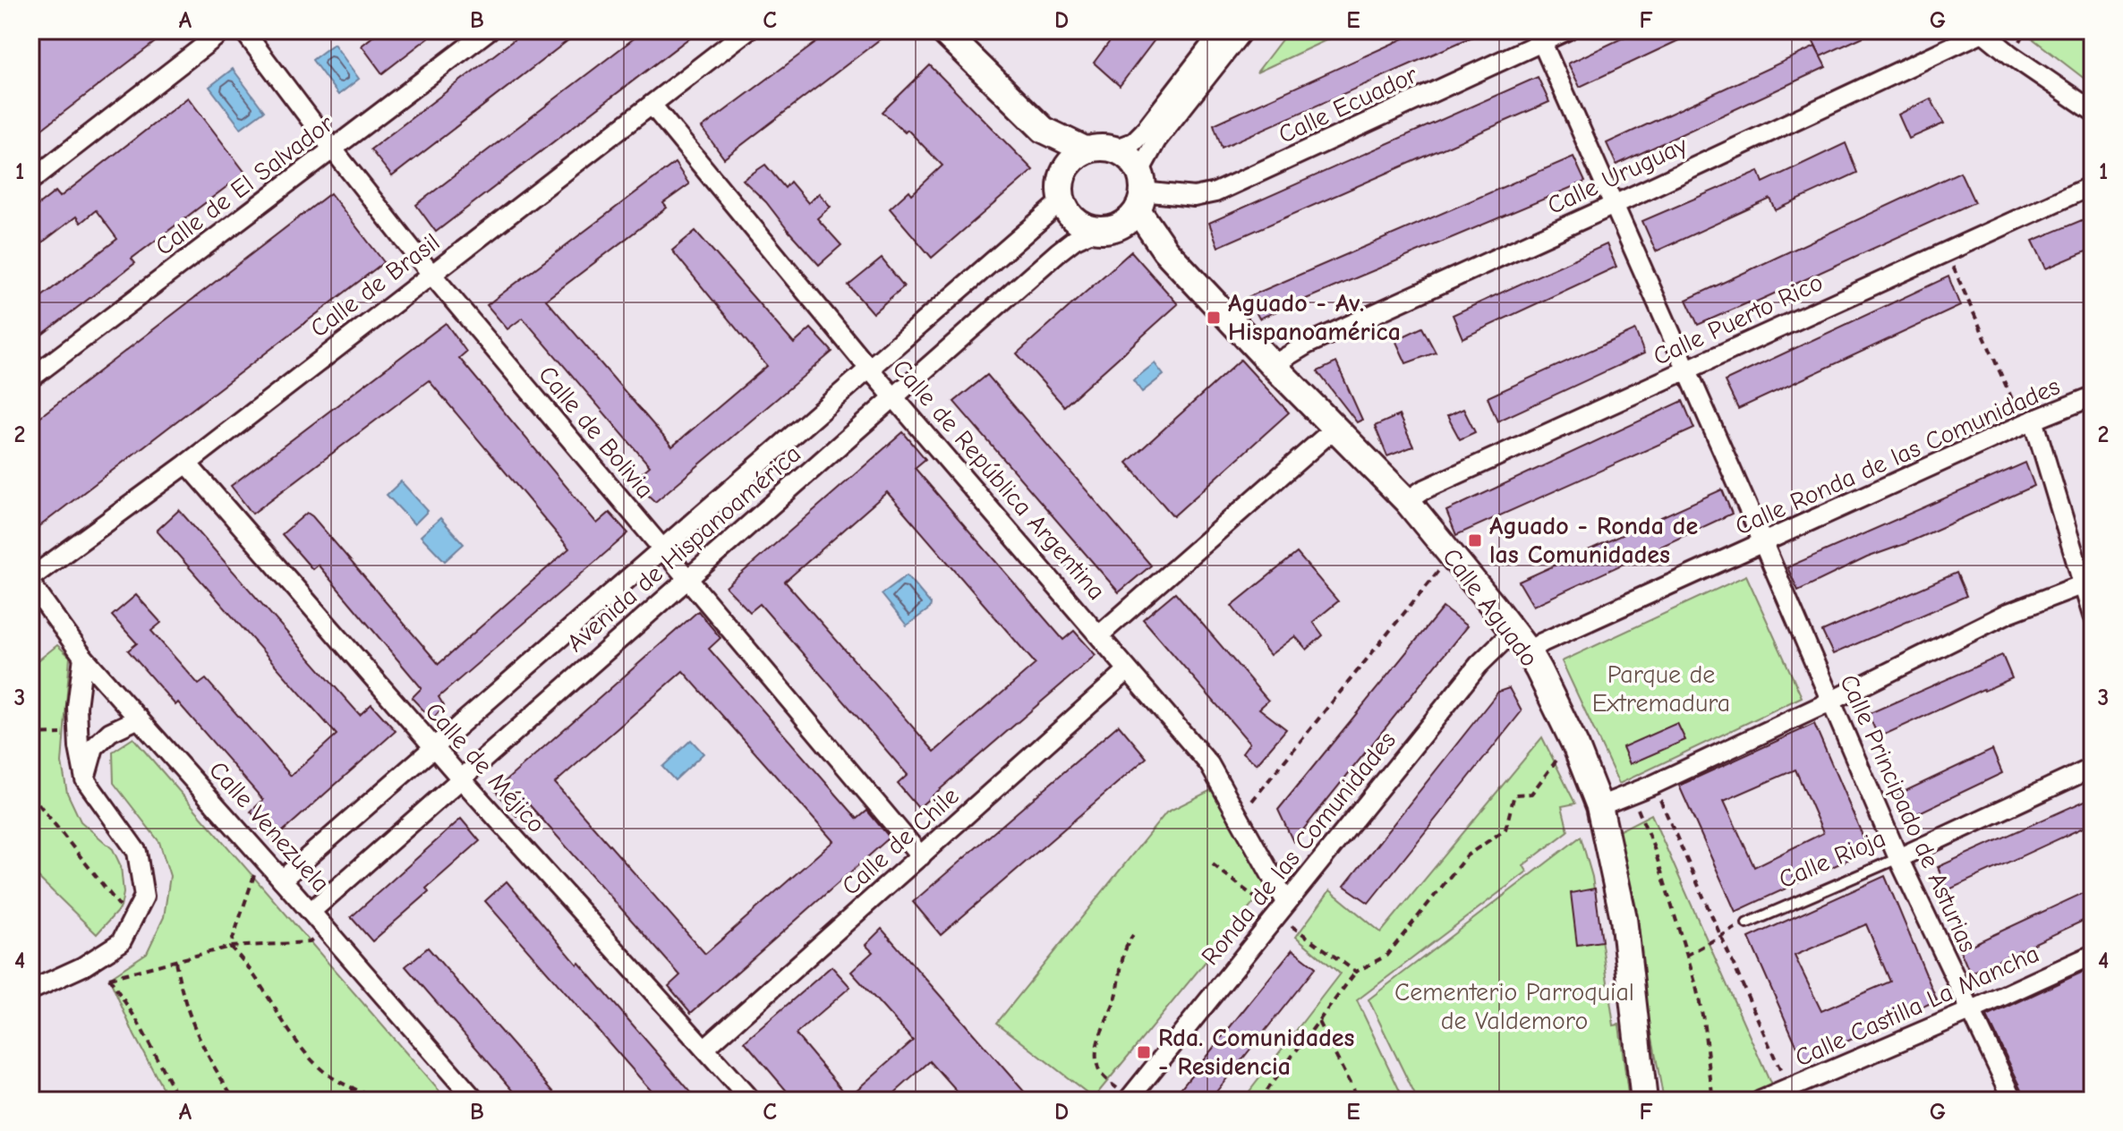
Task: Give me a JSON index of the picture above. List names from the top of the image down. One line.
{"streets":{"street":["Calle Ecuador","Calle Uruguay","Calle de El Salvador","Calle de Brasil","Calle Puerto Rico","Calle de Bolivia","Calle Ronda de las Comunidades","Calle de República Argentina","Avenida de Hispanoamérica","Calle Aguado","Calle de Méjico","Calle Principado de Asturias","Calle Venezuela","Calle de Chile","Ronda de las Comunidades","Calle Rioja","Calle Castilla La Mancha"]},"crossings":[["Calle Ecuador","Avenida de Hispanoamérica"],["Calle Ecuador","Calle Aguado"],["Calle Ecuador","Calle Principado de Asturias"],["Calle Uruguay","Calle Aguado"],["Calle Uruguay","Calle Principado de Asturias"],["Calle de El Salvador","Calle de Bolivia"],["Calle de Brasil","Calle de Bolivia"],["Calle de Brasil","Calle de República Argentina"],["Calle de Brasil","Calle de Méjico"],["Calle Puerto Rico","Calle Aguado"],["Calle Puerto Rico","Calle Principado de Asturias"],["Calle de Bolivia","Avenida de Hispanoamérica"],["Calle de Bolivia","Calle de Chile"],["Calle Ronda de las Comunidades","Calle Aguado"],["Calle Ronda de las Comunidades","Calle Principado de Asturias"],["Calle Ronda de las Comunidades","Ronda de las Comunidades"],["Calle de República Argentina","Avenida de Hispanoamérica"],["Calle de República Argentina","Calle de Chile"],["Calle de República Argentina","Ronda de las Comunidades"],["Avenida de Hispanoamérica","Calle Aguado"],["Avenida de Hispanoamérica","Calle de Méjico"],["Avenida de Hispanoamérica","Calle Venezuela"],["Calle Aguado","Ronda de las Comunidades"],["Calle de Méjico","Calle de Chile"],["Calle Principado de Asturias","Calle Rioja"],["Calle Principado de Asturias","Calle Castilla La Mancha"]],"parks":["Parque de Extremadura","Cementerio Parroquial de Valdemoro"],"places":{"transit":["Aguado - Av. Hispanoamérica","Aguado - Ronda de las Comunidades","Rda. Comunidades - Residencia"]},"grid":{"columns":["A","B","C","D","E","F","G"],"rows":["1","2","3","4"]}}
